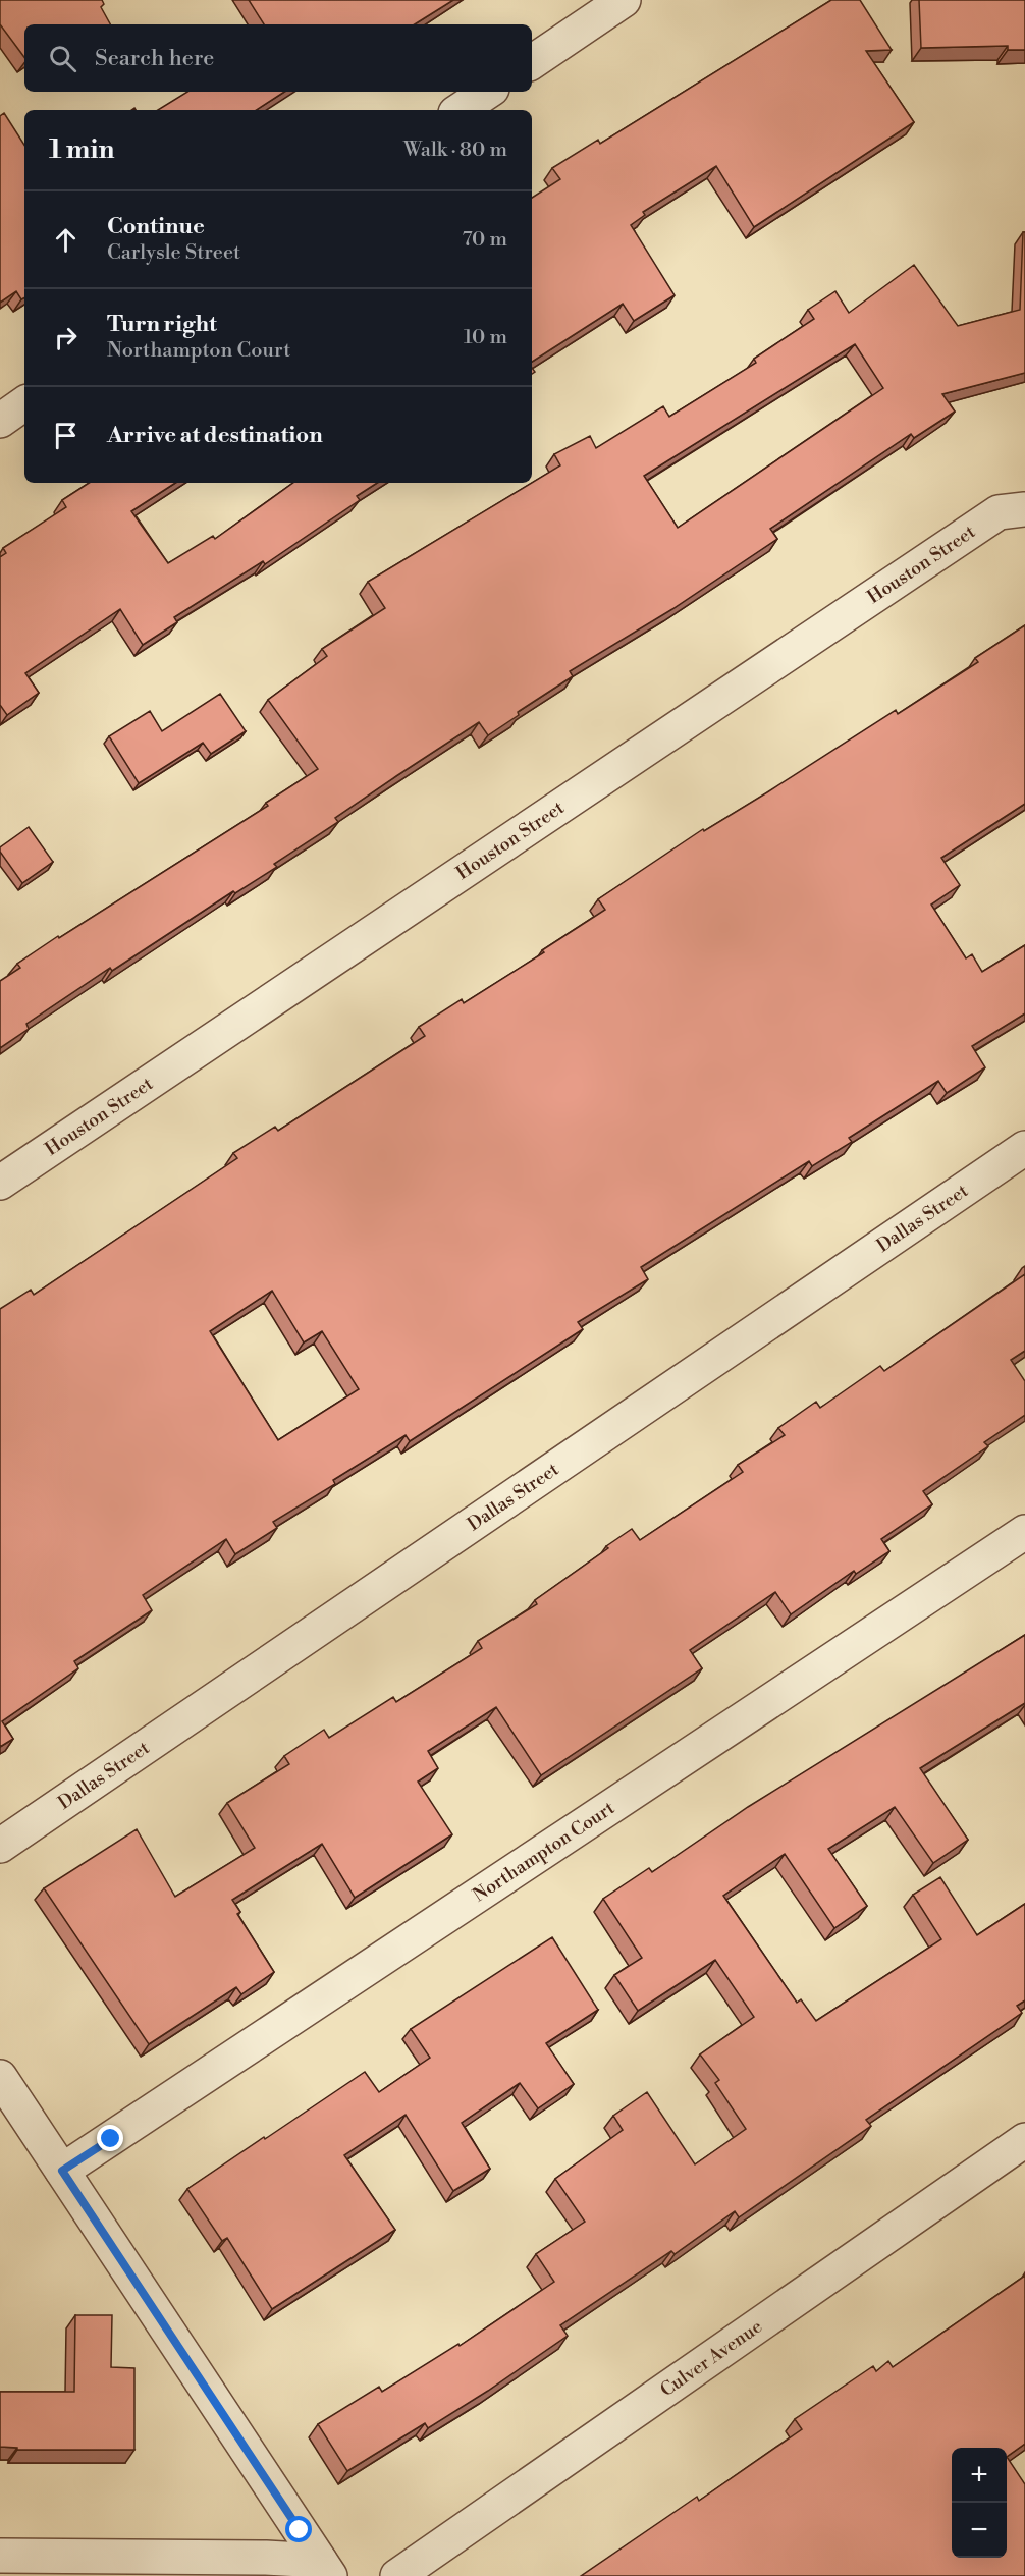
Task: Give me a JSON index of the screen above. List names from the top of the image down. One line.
{"streets":{"street":["Houston Street","Dallas Street","Northampton Court","Culver Avenue"]},"page":{"search":"Search here","heading":["1 min","Walk · 80 m"],"list":[["Continue","Carlysle Street","70 m"],["Turn right","Northampton Court","10 m"],"Arrive at destination"],"map_buttons":["+","−"]}}
